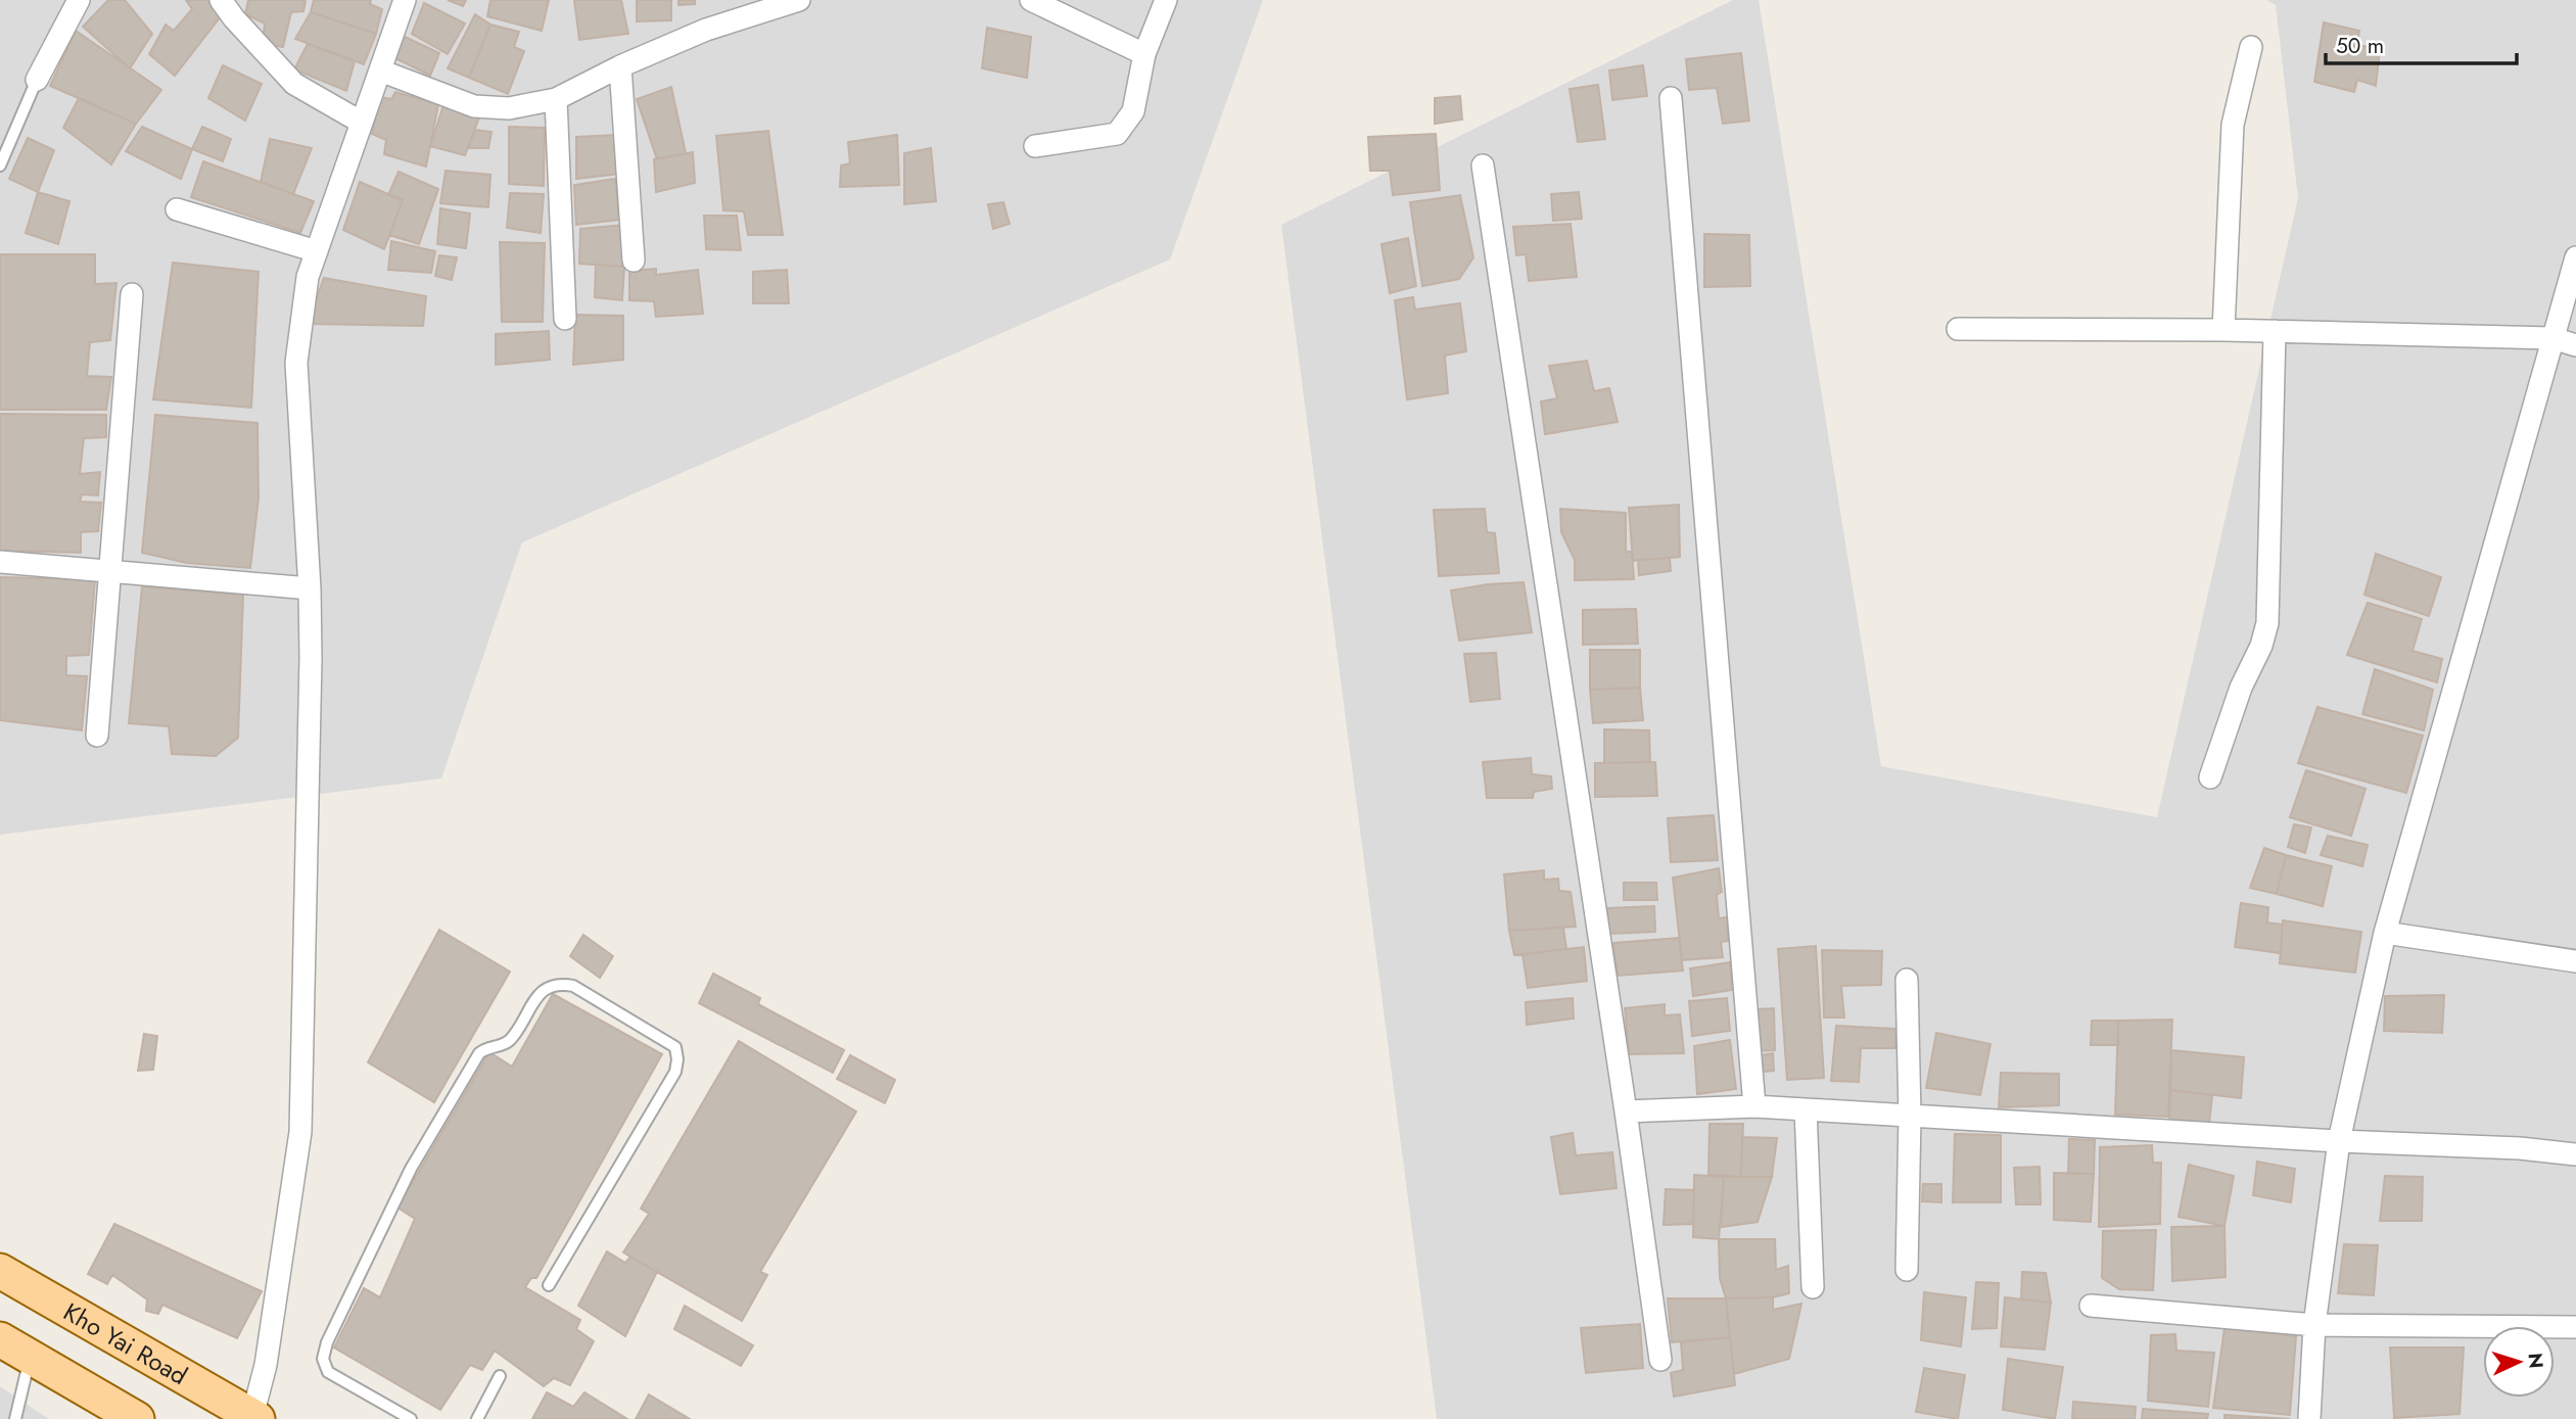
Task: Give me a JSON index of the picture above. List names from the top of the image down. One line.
{"streets":{"main road":["Kho Yai Road"]},"scale_bar":"50 m","north":"right"}
